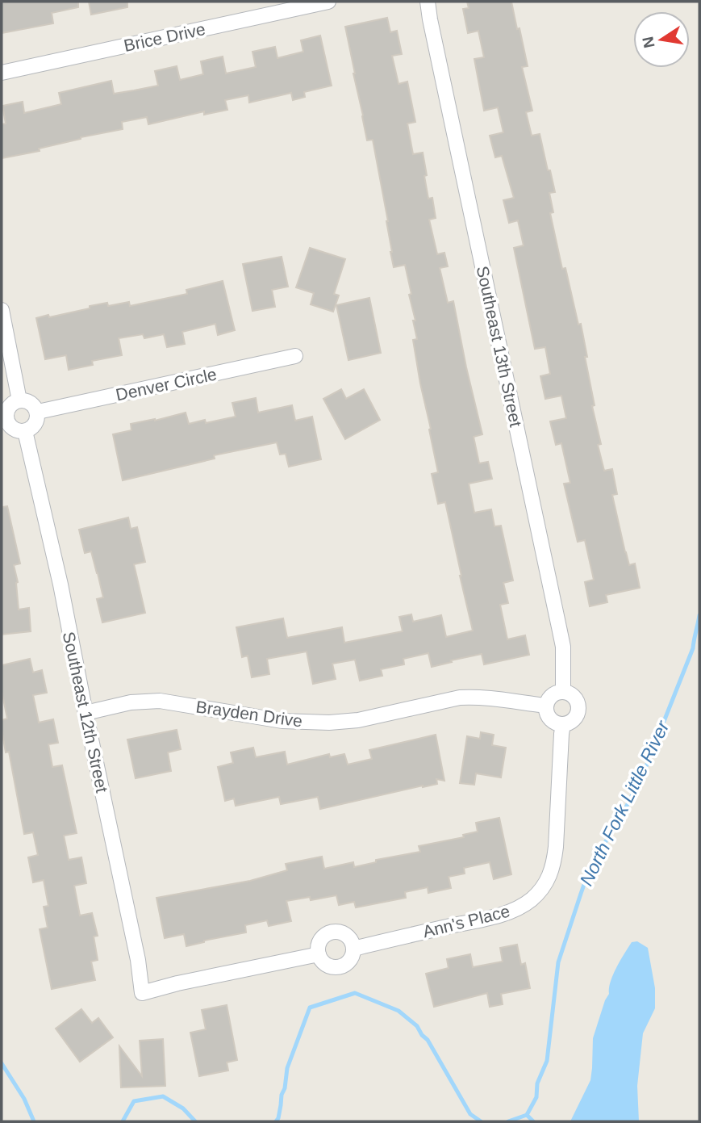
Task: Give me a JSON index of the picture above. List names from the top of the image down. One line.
{"streets":{"street":["Brice Drive","Southeast 13th Street","Denver Circle","Southeast 12th Street","Brayden Drive","Ann's Place"]},"crossings":[["Southeast 13th Street","Brayden Drive"],["Southeast 13th Street","Ann's Place"],["Denver Circle","Southeast 12th Street"],["Southeast 12th Street","Brayden Drive"],["Southeast 12th Street","Ann's Place"],["Brayden Drive","Ann's Place"]],"water":["North Fork Little River"],"north":"left"}
